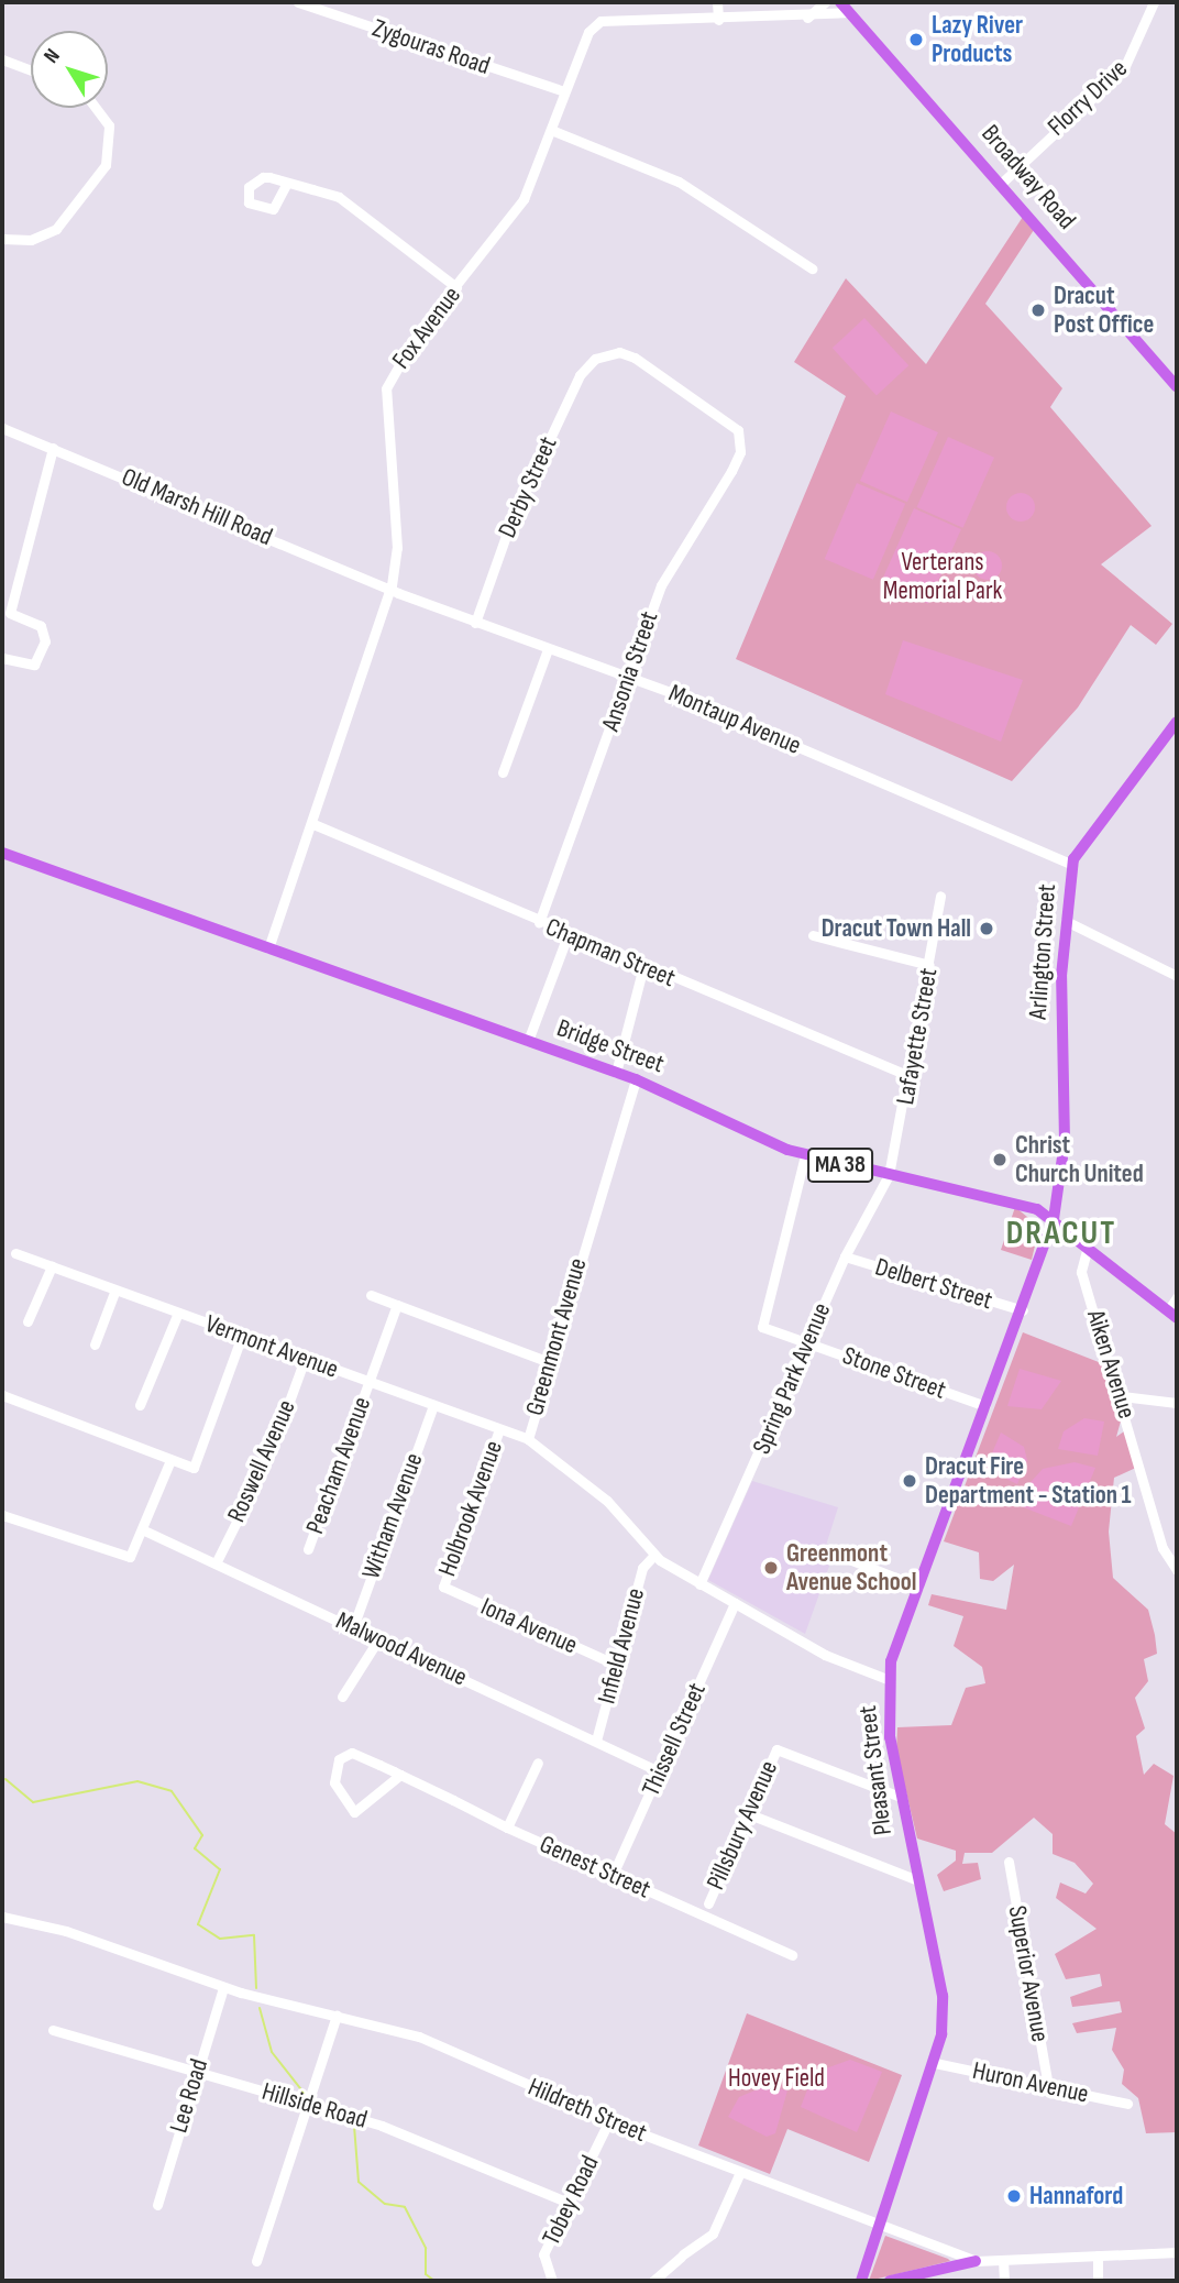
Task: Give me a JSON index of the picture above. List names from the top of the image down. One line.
{"streets":{"main road":["Broadway Road","Arlington Street","Bridge Street","MA 38","Pleasant Street"],"street":["Zygouras Road","Florry Drive","Fox Avenue","Derby Street","Old Marsh Hill Road","Ansonia Street","Montaup Avenue","Chapman Street","Lafayette Street","Delbert Street","Greenmont Avenue","Vermont Avenue","Aiken Avenue","Stone Street","Spring Park Avenue","Roswell Avenue","Peacham Avenue","Holbrook Avenue","Witham Avenue","Iona Avenue","Infield Avenue","Malwood Avenue","Thissell Street","Pillsbury Avenue","Genest Street","Superior Avenue","Huron Avenue","Lee Road","Hillside Road","Hildreth Street","Tobey Road"]},"crossings":[["Zygouras Road","Fox Avenue"],["Florry Drive","Broadway Road"],["Broadway Road","Fox Avenue"],["Fox Avenue","Old Marsh Hill Road"],["Fox Avenue","Montaup Avenue"],["Fox Avenue","Chapman Street"],["Fox Avenue","Bridge Street"],["Derby Street","Ansonia Street"],["Derby Street","Montaup Avenue"],["Old Marsh Hill Road","Montaup Avenue"],["Ansonia Street","Montaup Avenue"],["Ansonia Street","Chapman Street"],["Montaup Avenue","Arlington Street"],["Arlington Street","Bridge Street"],["Arlington Street","Pleasant Street"],["Chapman Street","Lafayette Street"],["Lafayette Street","Bridge Street"],["Lafayette Street","Spring Park Avenue"],["Bridge Street","Greenmont Avenue"],["Bridge Street","Aiken Avenue"],["Bridge Street","Stone Street"],["Bridge Street","Spring Park Avenue"],["Bridge Street","Pleasant Street"],["Delbert Street","Spring Park Avenue"],["Delbert Street","Pleasant Street"],["Greenmont Avenue","Vermont Avenue"],["Greenmont Avenue","Spring Park Avenue"],["Greenmont Avenue","Infield Avenue"],["Greenmont Avenue","Thissell Street"],["Greenmont Avenue","Pleasant Street"],["Vermont Avenue","Roswell Avenue"],["Vermont Avenue","Peacham Avenue"],["Vermont Avenue","Holbrook Avenue"],["Vermont Avenue","Witham Avenue"],["Stone Street","Spring Park Avenue"],["Stone Street","Pleasant Street"],["Roswell Avenue","Malwood Avenue"],["Holbrook Avenue","Iona Avenue"],["Witham Avenue","Malwood Avenue"],["Iona Avenue","Infield Avenue"],["Infield Avenue","Malwood Avenue"],["Malwood Avenue","Thissell Street"],["Thissell Street","Genest Street"],["Pleasant Street","Pillsbury Avenue"],["Pleasant Street","Huron Avenue"],["Pleasant Street","Hildreth Street"],["Superior Avenue","Huron Avenue"],["Lee Road","Hillside Road"],["Lee Road","Hildreth Street"],["Hillside Road","Tobey Road"],["Hildreth Street","Tobey Road"]],"districts":["DRACUT"],"parks":["Verterans Memorial Park","Hovey Field"],"places":["Lazy River Products","Dracut Post Office","Dracut Town Hall","Christ Church United","Dracut Fire Department - Station 1","Greenmont Avenue School","Hannaford"],"north":"top left"}
